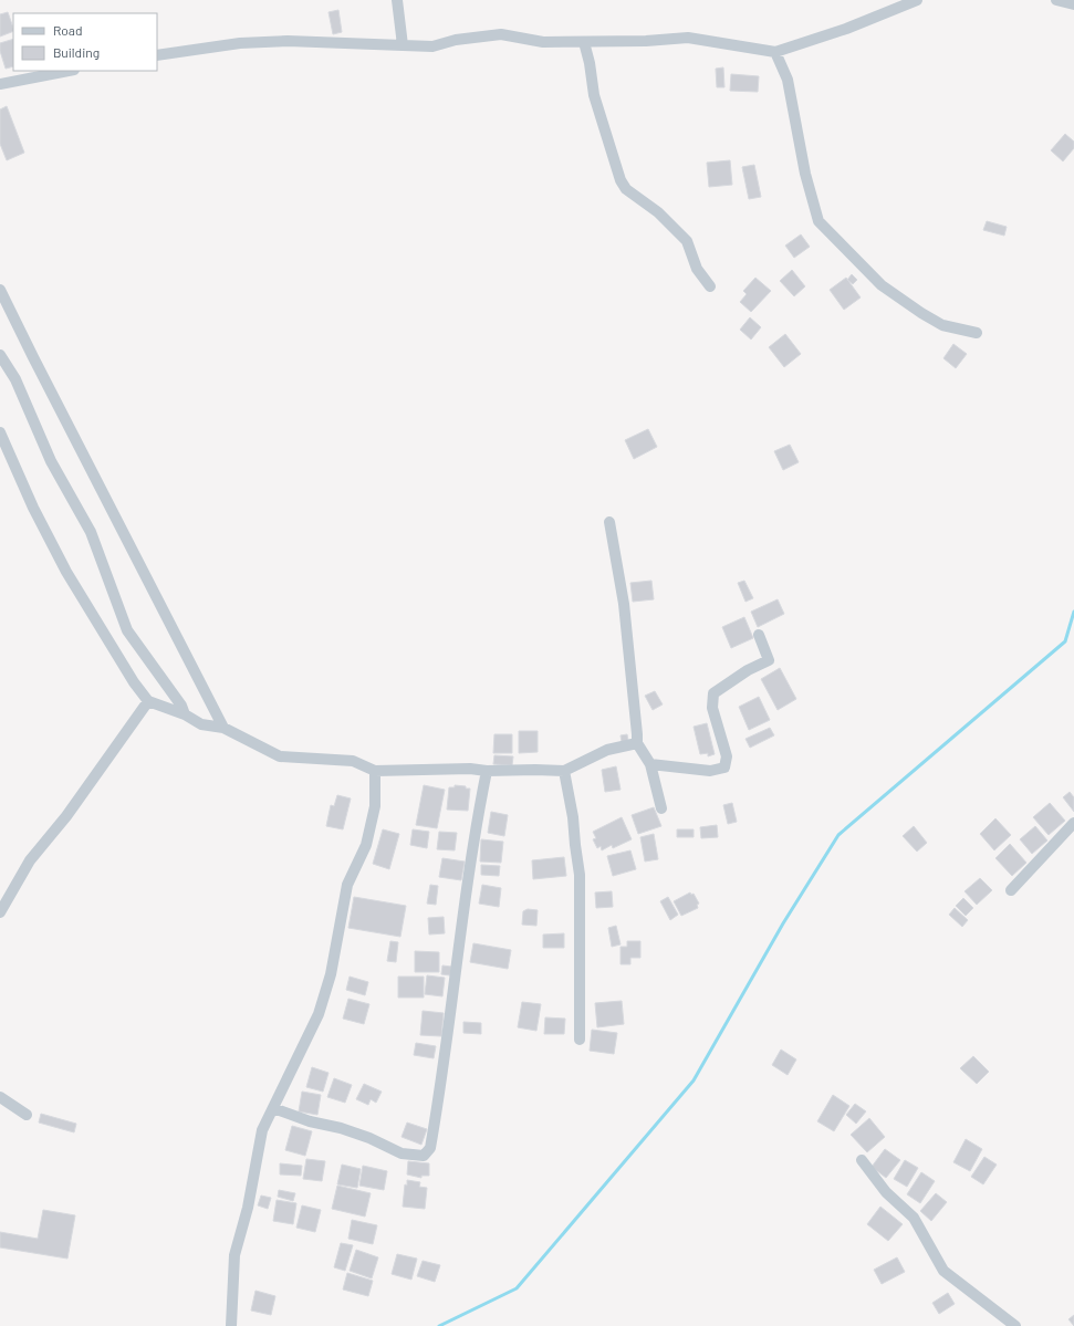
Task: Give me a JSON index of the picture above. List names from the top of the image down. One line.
{"legend":["Road","Building"]}
